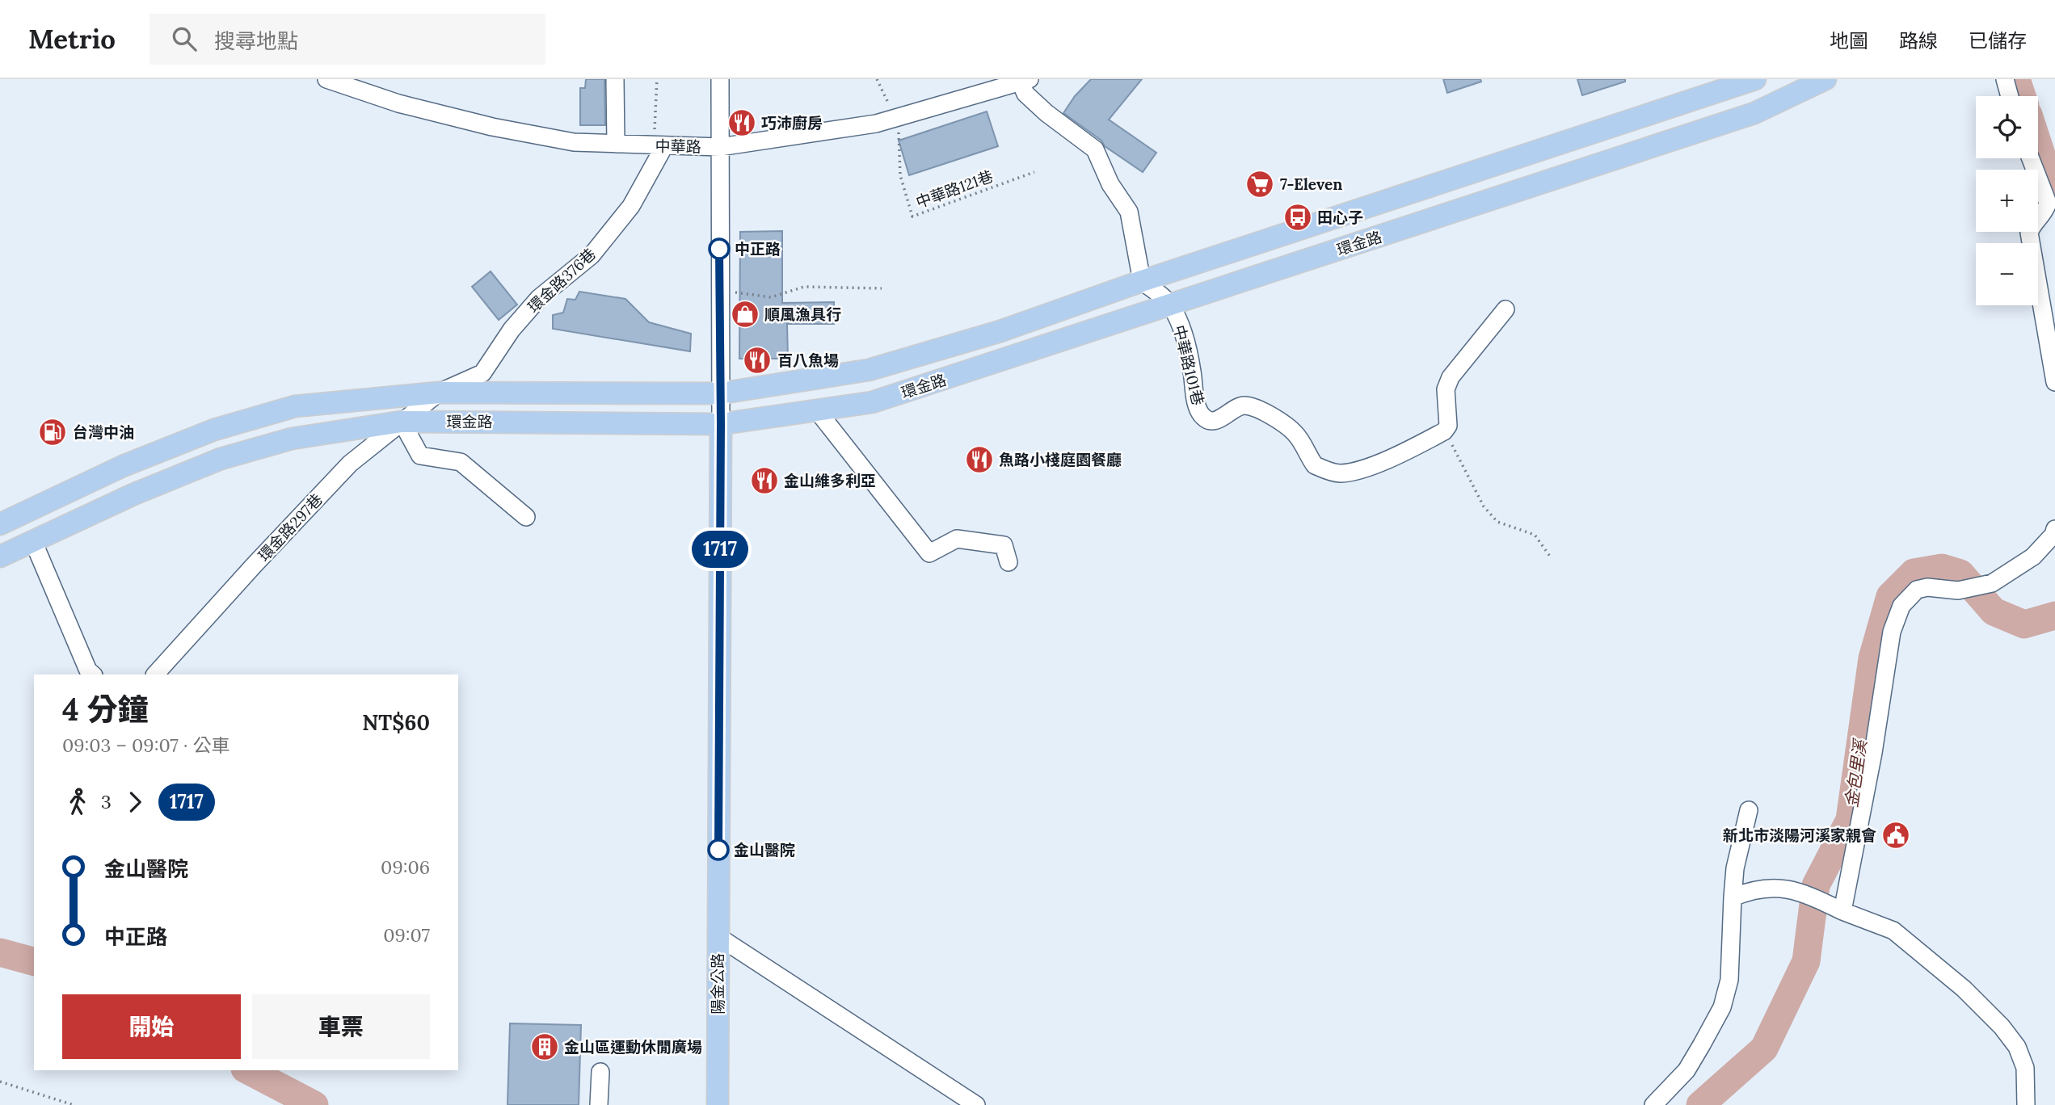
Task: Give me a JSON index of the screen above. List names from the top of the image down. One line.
{"streets":{"main road":["環金路","陽金公路"],"street":["中華路","環金路376巷","中華路101巷","環金路297巷"],"path":["中華路121巷"]},"crossings":[["中華路","中華路121巷"],["中華路","環金路376巷"],["環金路","環金路376巷"],["環金路","中華路101巷"],["環金路","環金路297巷"],["環金路","陽金公路"],["環金路376巷","環金路297巷"]],"water":["金包里溪"],"places":{"restaurant":["巧沛廚房","百八魚場","魚路小棧庭園餐廳","金山維多利亞"],"supermarket":["7-Eleven"],"bus stop":["田心子"],"other":["中正路","金山醫院"],"shop":["順風漁具行"],"fuel station":["台灣中油"],"public building":["新北市淡陽河溪家親會"],"building":["金山區運動休閒廣場"]},"lines":["bus line 1717"],"page":{"header":"Metrio","search":"搜尋地點","nav":["地圖","路線","已儲存"],"on_map":"1717","map_buttons":["+","−"],"heading":["4 分鐘","09:03 – 09:07 · 公車","NT$60"],"legs":["3","1717"],"list":[{"name":"金山醫院","value":"09:06"},{"name":"中正路","value":"09:07"}],"buttons":["開始","車票"]}}
